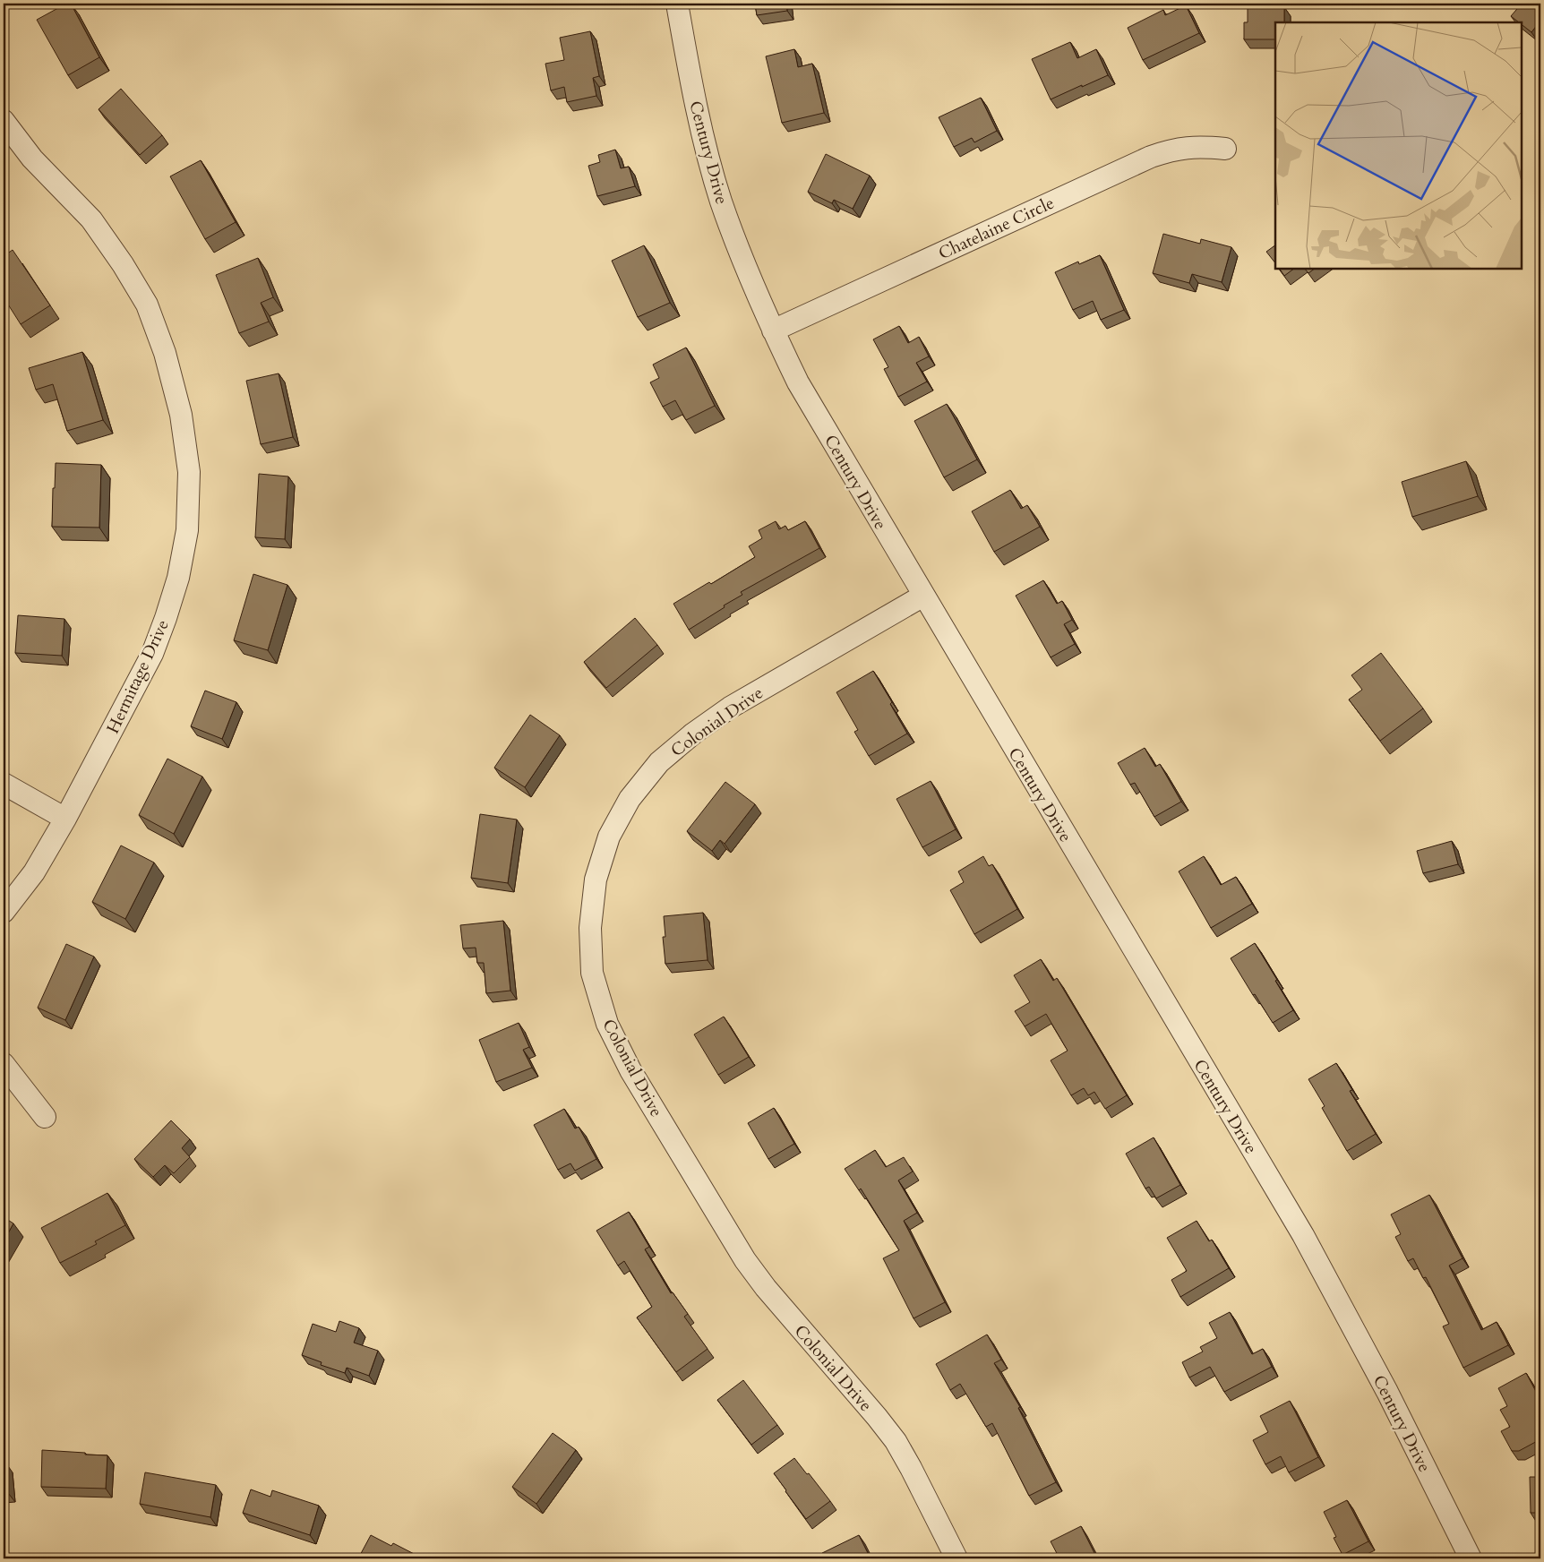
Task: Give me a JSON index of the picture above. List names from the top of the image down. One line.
{"streets":{"street":["Century Drive","Chatelaine Circle","Hermitage Drive","Colonial Drive"]},"crossings":[["Century Drive","Chatelaine Circle"],["Century Drive","Colonial Drive"]]}
